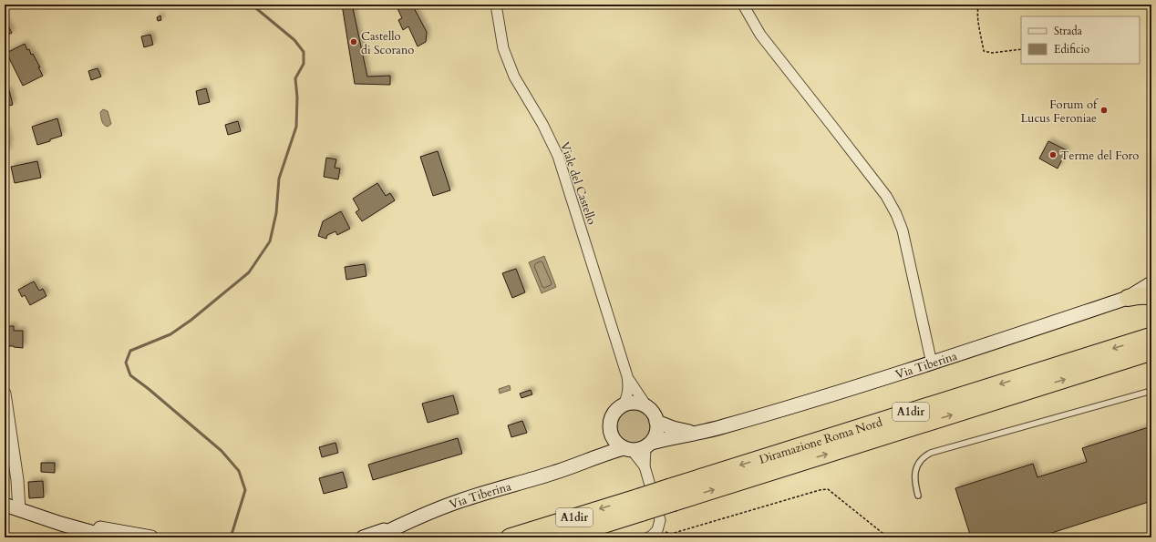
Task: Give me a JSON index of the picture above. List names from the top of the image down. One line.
{"streets":{"highway":["A1dir","Diramazione Roma Nord"],"main road":["Via Tiberina"],"street":["Viale del Castello"]},"places":["Castello di Scorano","Forum of Lucus Feroniae","Terme del Foro"],"legend":["Strada","Edificio"]}
